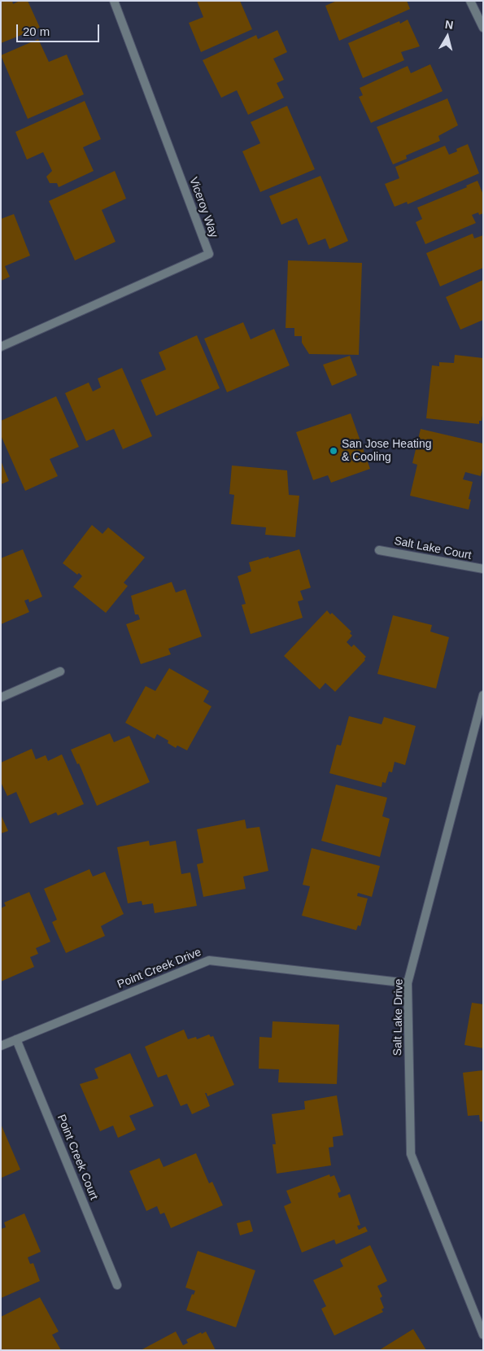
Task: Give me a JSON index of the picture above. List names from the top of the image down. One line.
{"streets":{"street":["Viceroy Way","Salt Lake Court","Point Creek Drive","Salt Lake Drive","Point Creek Court"]},"crossings":[["Point Creek Drive","Salt Lake Drive"],["Point Creek Drive","Point Creek Court"]],"places":["San Jose Heating & Cooling"],"scale_bar":"20 m","north":"top"}
